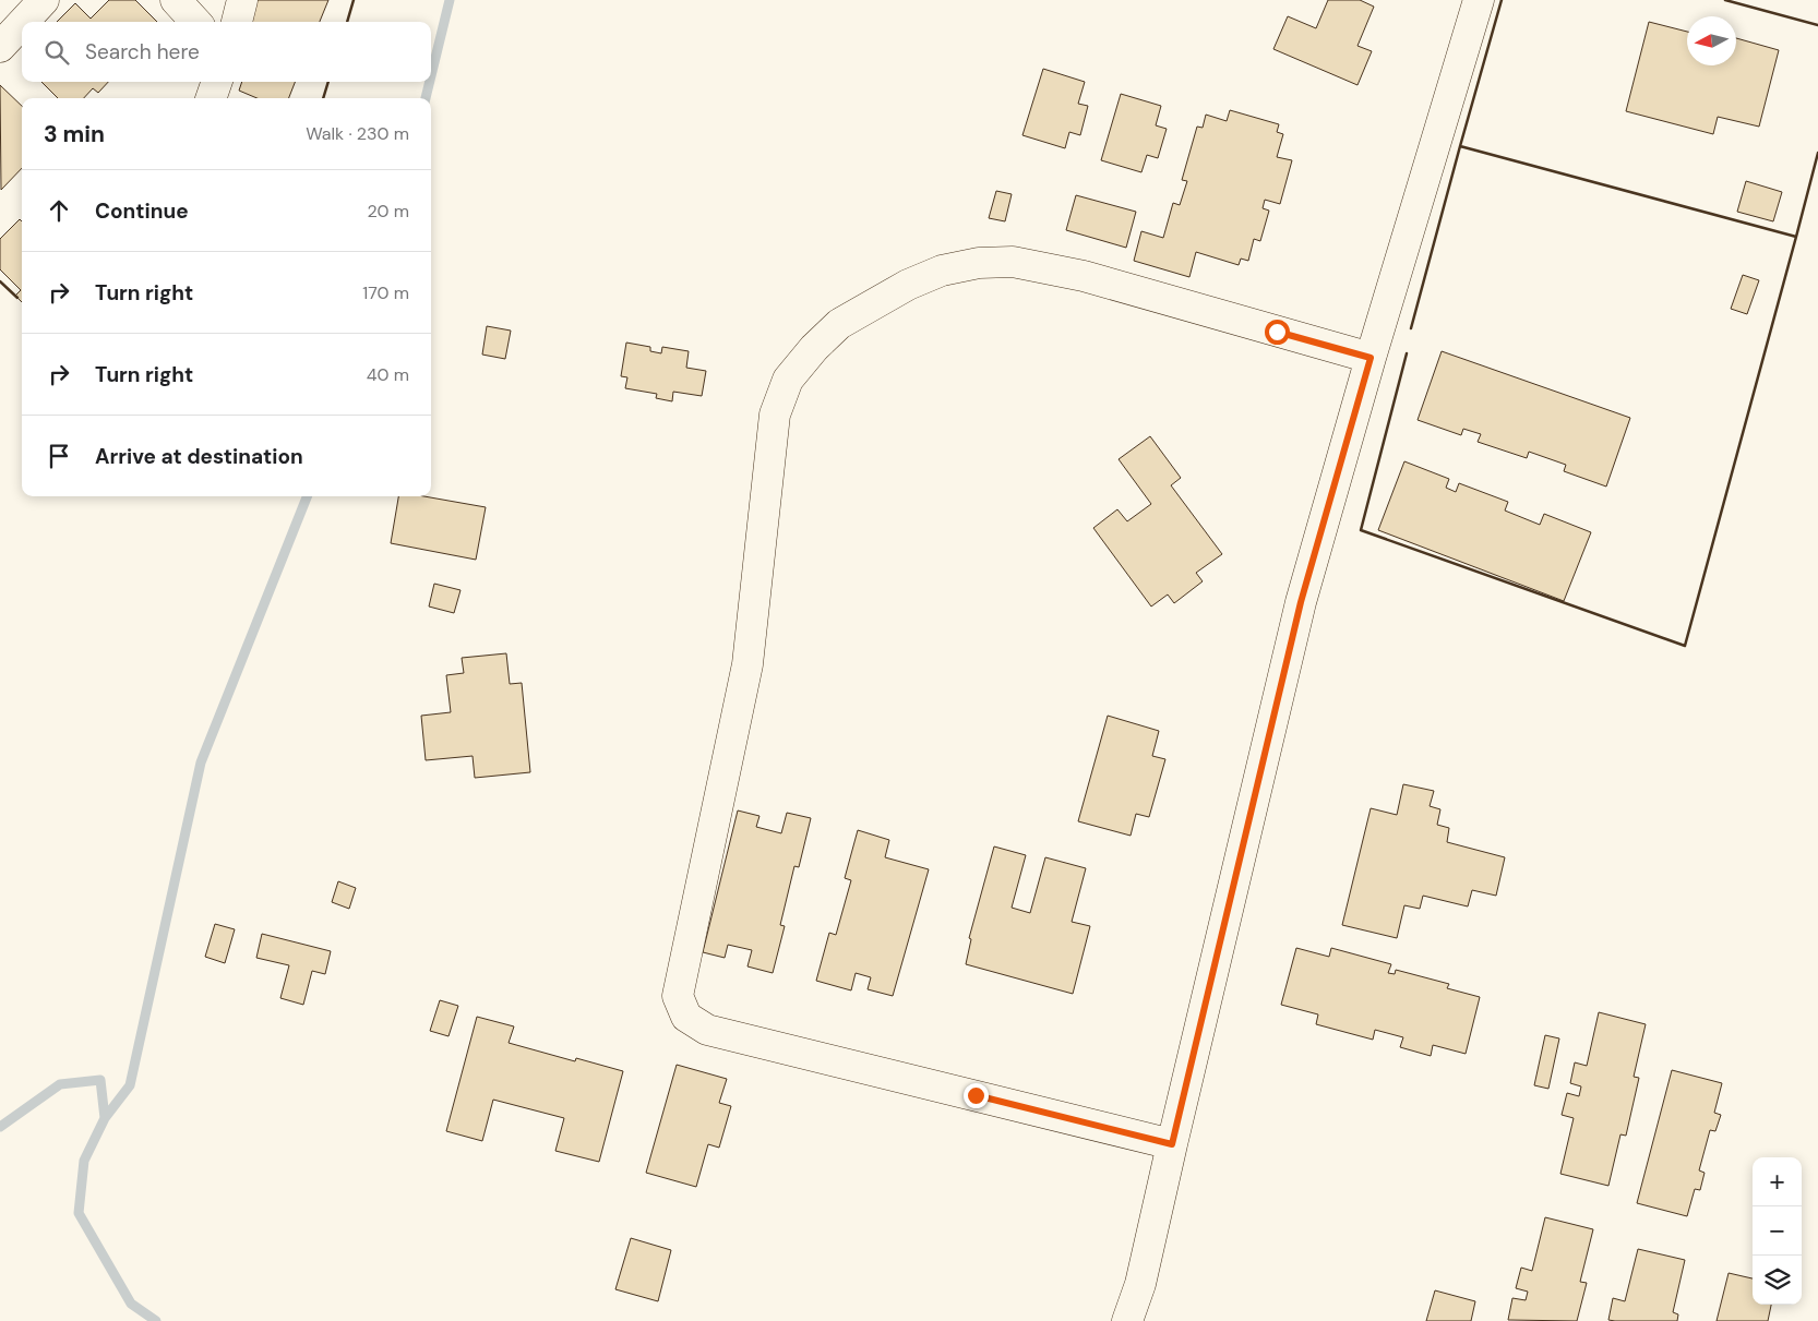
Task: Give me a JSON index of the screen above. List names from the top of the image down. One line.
{"north":"left","page":{"search":"Search here","heading":["3 min","Walk · 230 m"],"list":[["Continue","20 m"],["Turn right","170 m"],["Turn right","40 m"],"Arrive at destination"],"map_buttons":["+","−"]}}
